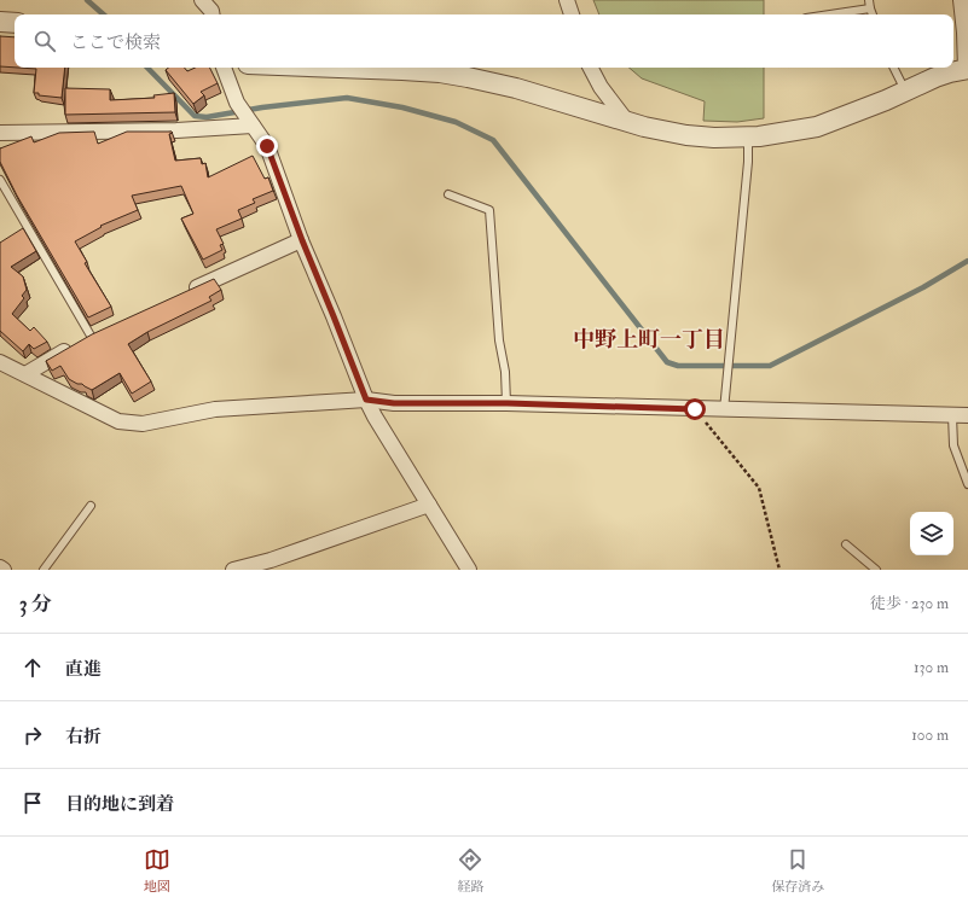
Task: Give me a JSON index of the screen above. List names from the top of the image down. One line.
{"districts":["中野上町一丁目"],"page":{"search":"ここで検索","heading":["3 分","徒歩 · 230 m"],"list":[["直進","130 m"],["右折","100 m"],"目的地に到着"],"nav":["地図","経路","保存済み"]}}
